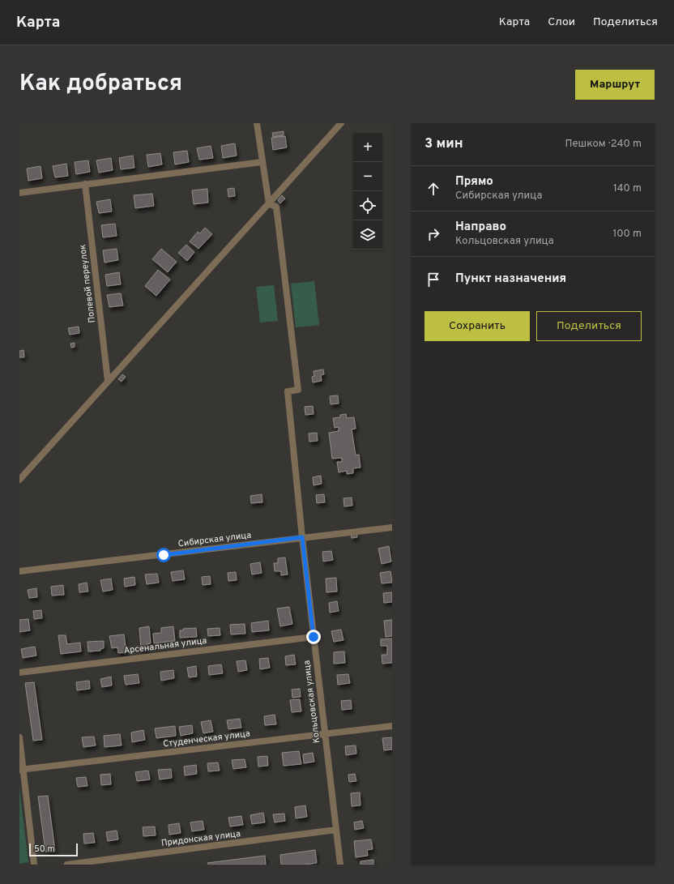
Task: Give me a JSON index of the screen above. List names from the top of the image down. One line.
{"streets":{"street":["Полевой переулок","Сибирская улица","Арсенальная улица","Кольцовская улица","Студенческая улица","Придонская улица"]},"crossings":[["Сибирская улица","Кольцовская улица"],["Арсенальная улица","Кольцовская улица"],["Кольцовская улица","Студенческая улица"],["Кольцовская улица","Придонская улица"]],"scale_bar":"50 m","page":{"header":"Карта","nav":["Карта","Слои","Поделиться"],"title":"Как добраться","buttons":["Маршрут",["Сохранить","Поделиться"]],"heading":["3 мин","Пешком · 240 m"],"map_buttons":["+","−"],"list":[["Прямо","Сибирская улица","140 m"],["Направо","Кольцовская улица","100 m"],"Пункт назначения"],"scale":"50 m"}}
